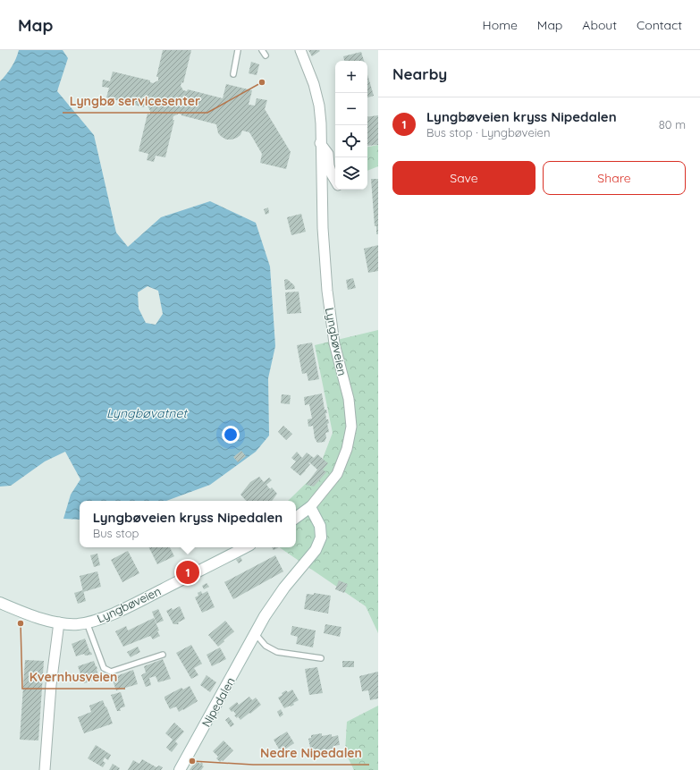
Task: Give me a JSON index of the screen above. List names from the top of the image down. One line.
{"streets":{"street":["Lyngbøveien","Nipedalen"]},"crossings":[["Lyngbøveien","Nipedalen"]],"water":["Lyngbøvatnet"],"places":["Lyngbø servicesenter","Kvernhusveien","Nedre Nipedalen"],"page":{"header":"Map","nav":["Home","Map","About","Contact"],"heading":"Nearby","map_buttons":["+","−"],"list":[{"mark":"1","name":"Lyngbøveien kryss Nipedalen","note":"Bus stop · Lyngbøveien","value":"80 m"}],"buttons":["Save","Share"],"popup":["Lyngbøveien kryss Nipedalen","Bus stop"],"pins":"1"}}
